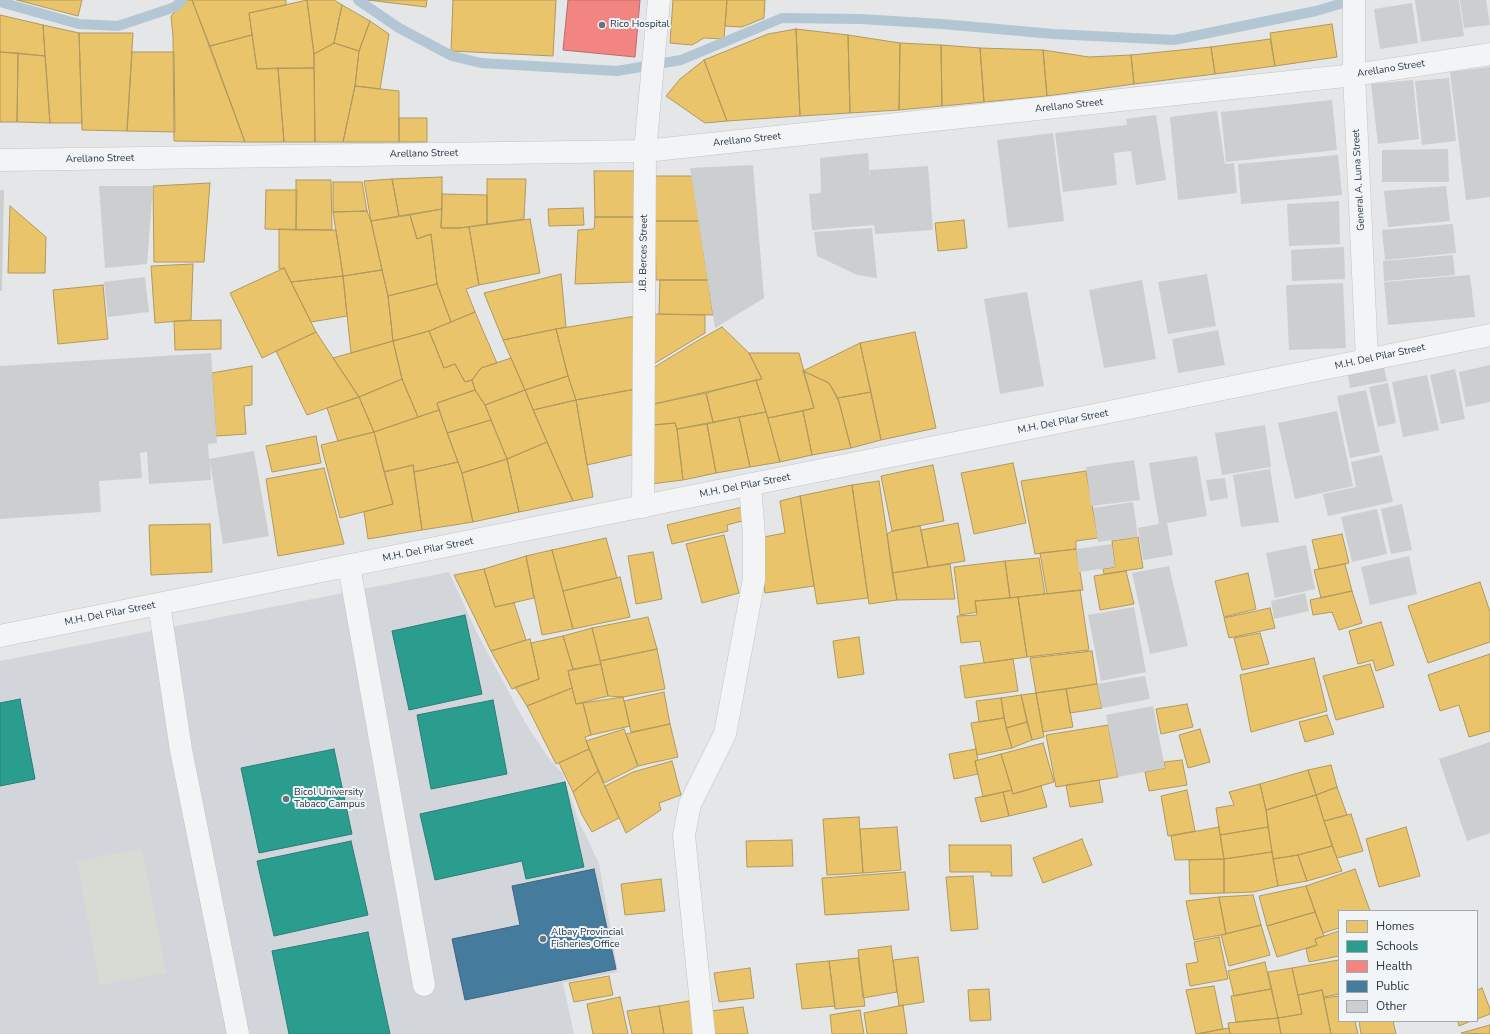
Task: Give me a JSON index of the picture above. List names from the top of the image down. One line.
{"streets":{"street":["Arellano Street","General A. Luna Street","J.B. Berces Street","M.H. Del Pilar Street"]},"crossings":[["Arellano Street","General A. Luna Street"],["Arellano Street","J.B. Berces Street"],["General A. Luna Street","M.H. Del Pilar Street"],["J.B. Berces Street","M.H. Del Pilar Street"]],"places":["Rico Hospital","Bicol University Tabaco Campus","Albay Provincial Fisheries Office"],"legend":["Homes","Schools","Health","Public","Other"]}
